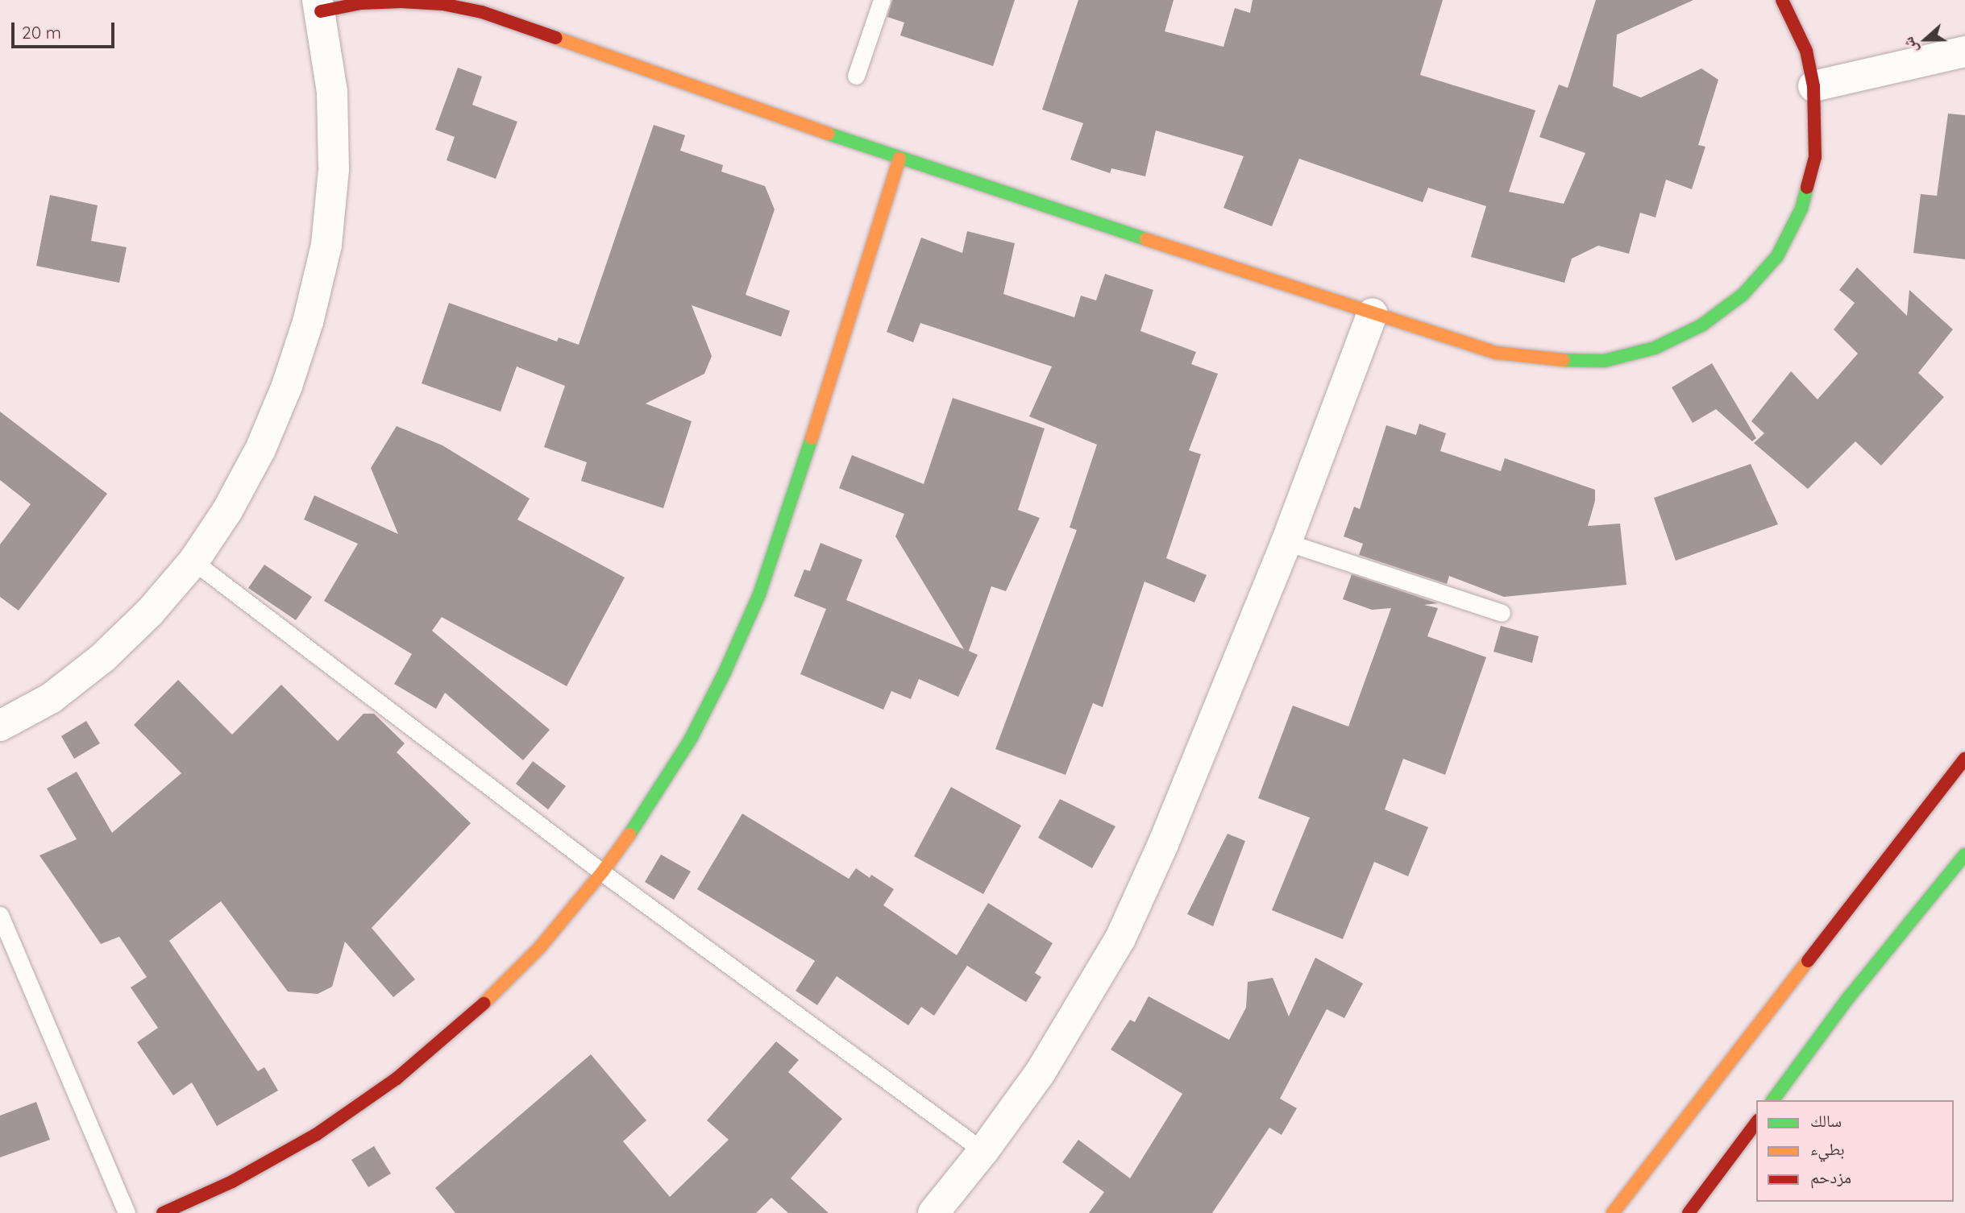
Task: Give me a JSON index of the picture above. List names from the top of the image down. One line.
{"legend":["سالك","بطيء","مزدحم"],"scale_bar":"20 m","north":"left"}
